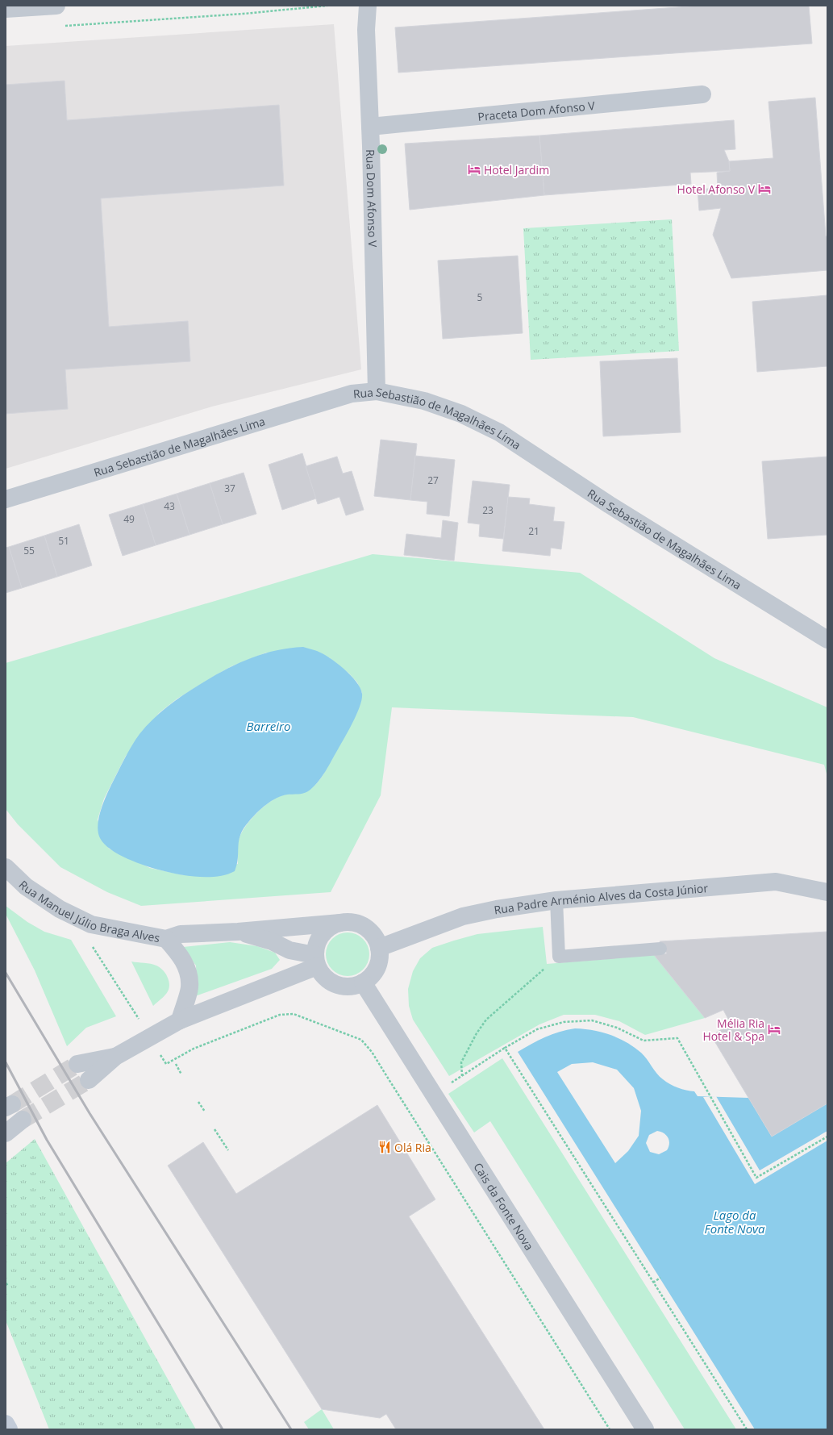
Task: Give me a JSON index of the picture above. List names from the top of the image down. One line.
{"streets":{"street":["Praceta Dom Afonso V","Rua Dom Afonso V","Rua Sebastião de Magalhães Lima","Rua Padre Arménio Alves da Costa Júnior","Rua Manuel Júlio Braga Alves","Cais da Fonte Nova"]},"crossings":[["Praceta Dom Afonso V","Rua Dom Afonso V"],["Rua Dom Afonso V","Rua Sebastião de Magalhães Lima"],["Rua Padre Arménio Alves da Costa Júnior","Rua Manuel Júlio Braga Alves"],["Rua Padre Arménio Alves da Costa Júnior","Cais da Fonte Nova"],["Rua Manuel Júlio Braga Alves","Cais da Fonte Nova"]],"water":["Barreiro","Lago da Fonte Nova"],"places":{"hotel":["Hotel Jardim","Hotel Afonso V","Mélia Ria Hotel & Spa"],"restaurant":["Olá Ria"]},"house_numbers":["5","27","37","43","23","49","21","51","55"]}
